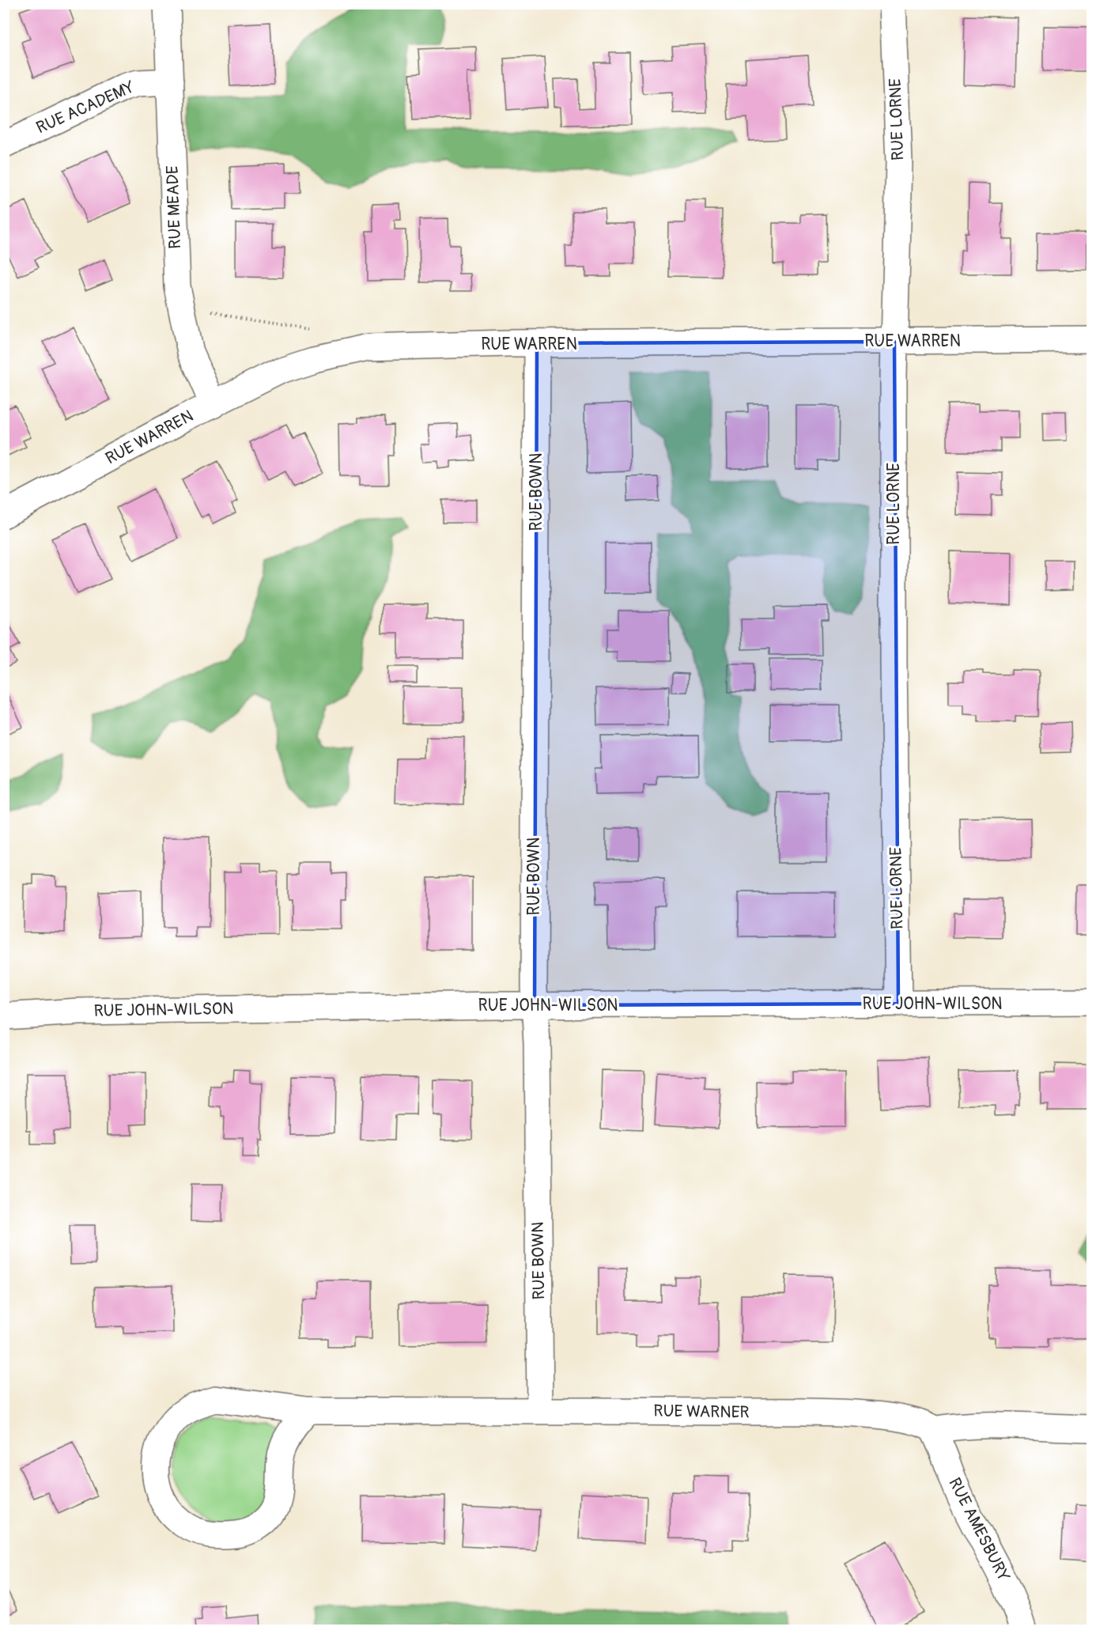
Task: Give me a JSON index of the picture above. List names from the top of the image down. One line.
{"streets":{"street":["RUE ACADEMY","RUE LORNE","RUE MEADE","RUE WARREN","RUE BOWN","RUE JOHN-WILSON","RUE WARNER","RUE AMESBURY"]},"crossings":[["RUE ACADEMY","RUE MEADE"],["RUE LORNE","RUE WARREN"],["RUE LORNE","RUE JOHN-WILSON"],["RUE MEADE","RUE WARREN"],["RUE WARREN","RUE BOWN"],["RUE BOWN","RUE JOHN-WILSON"],["RUE BOWN","RUE WARNER"],["RUE WARNER","RUE AMESBURY"]]}
